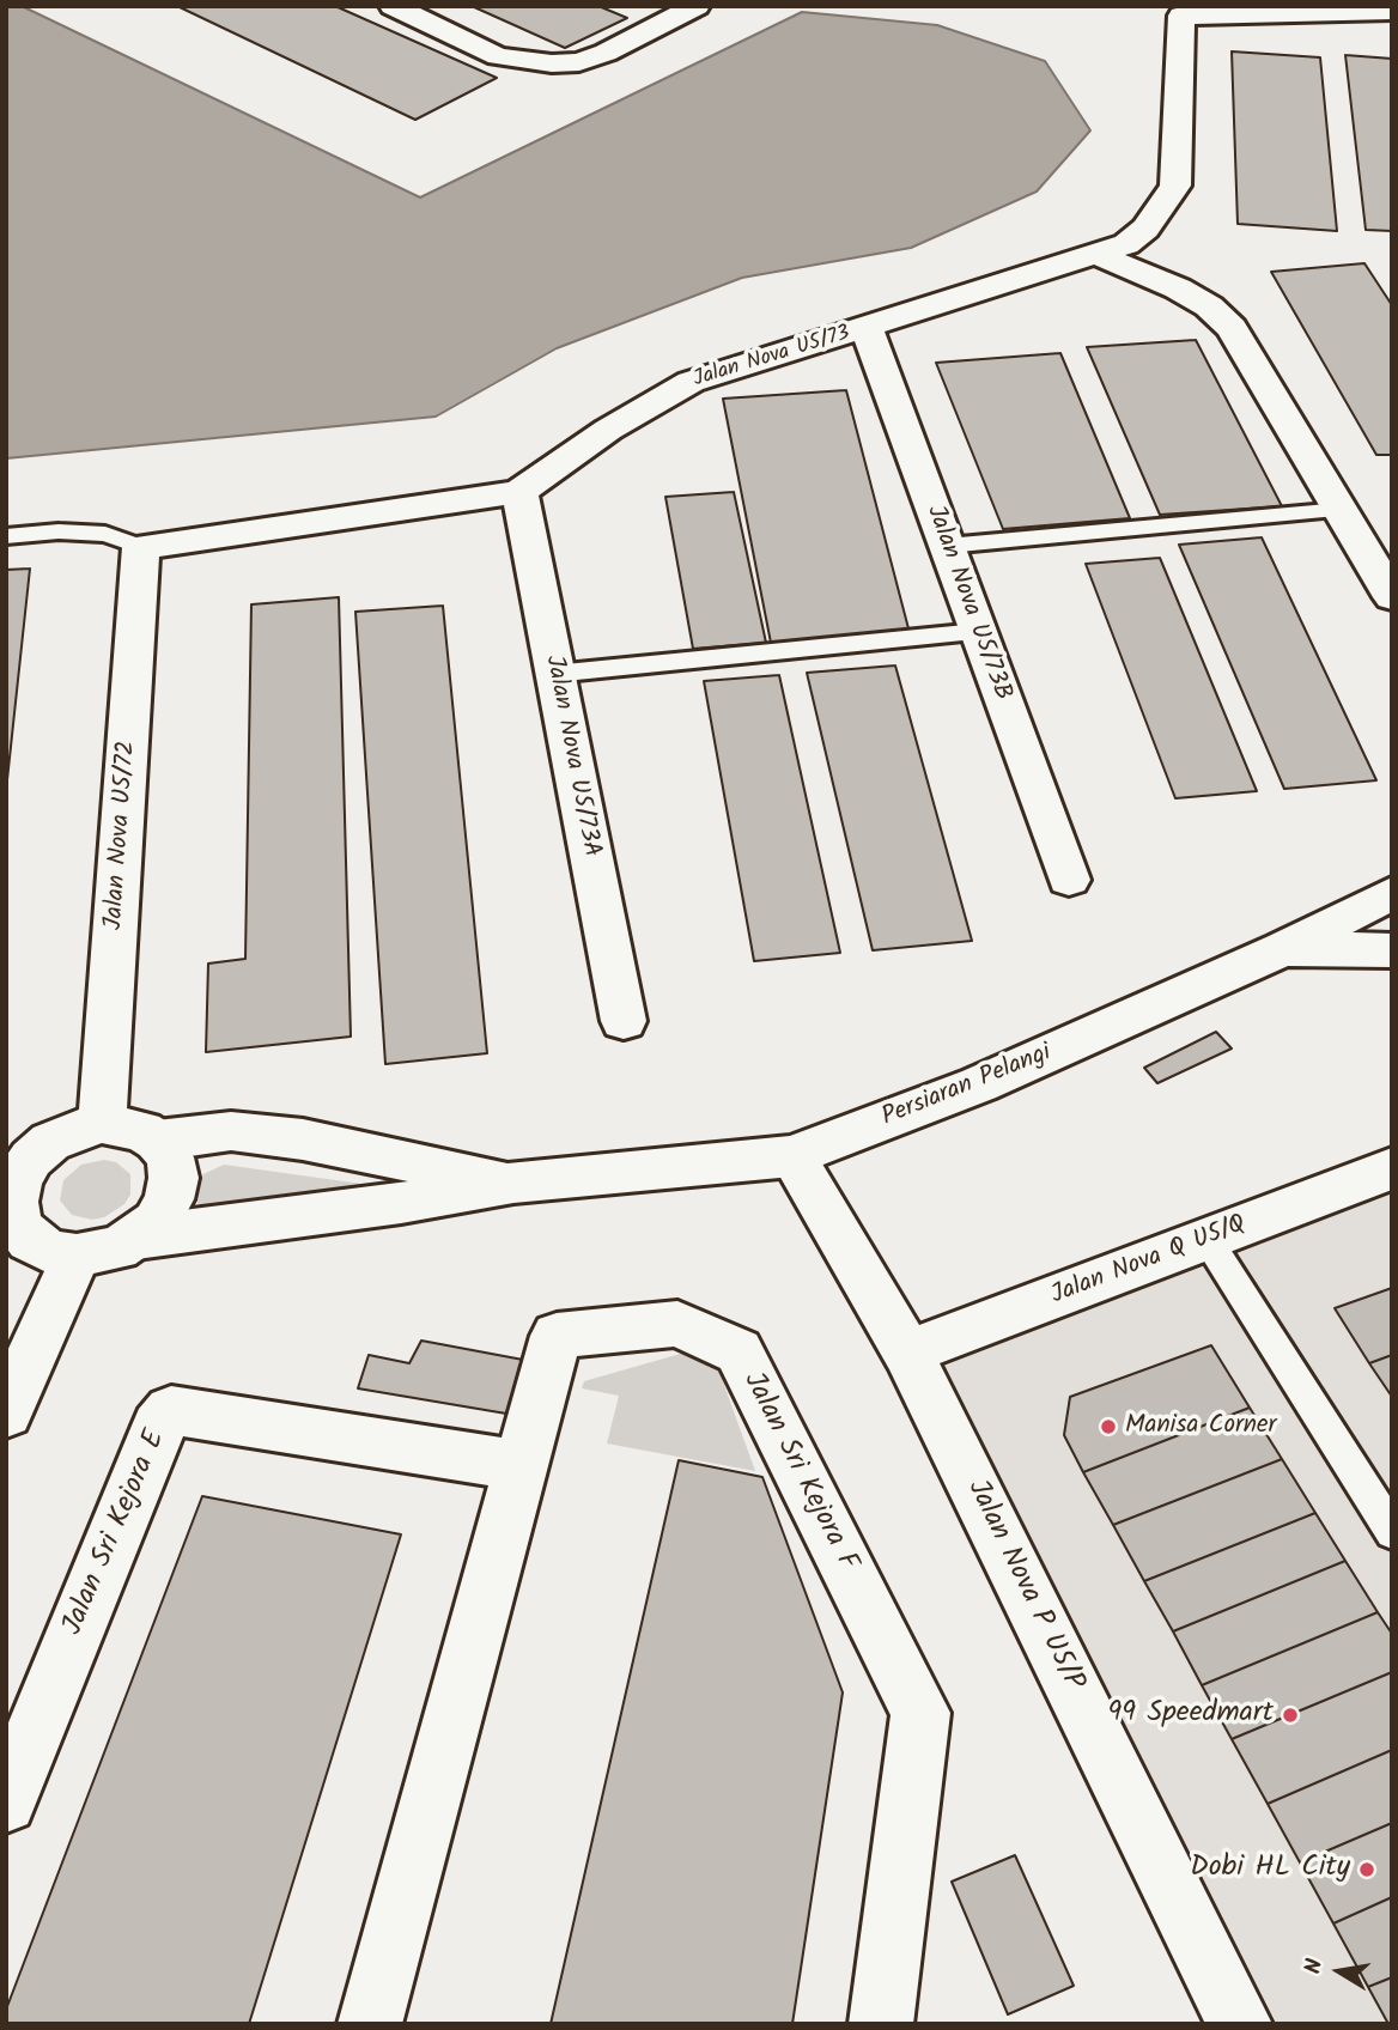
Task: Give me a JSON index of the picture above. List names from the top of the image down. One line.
{"streets":{"street":["Jalan Nova U5/73","Jalan Nova U5/73B","Jalan Nova U5/73A","Jalan Nova U5/72","Persiaran Pelangi","Jalan Nova Q U5/Q","Jalan Sri Kejora F","Jalan Sri Kejora E","Jalan Nova P U5/P"]},"crossings":[["Jalan Nova U5/73","Jalan Nova U5/73B"],["Jalan Nova U5/73","Jalan Nova U5/73A"],["Jalan Nova U5/73","Jalan Nova U5/72"],["Persiaran Pelangi","Jalan Nova P U5/P"],["Jalan Nova Q U5/Q","Jalan Nova P U5/P"],["Jalan Sri Kejora F","Jalan Sri Kejora E"]],"places":["Manisa Corner","99 Speedmart","Dobi HL City"],"north":"left"}
